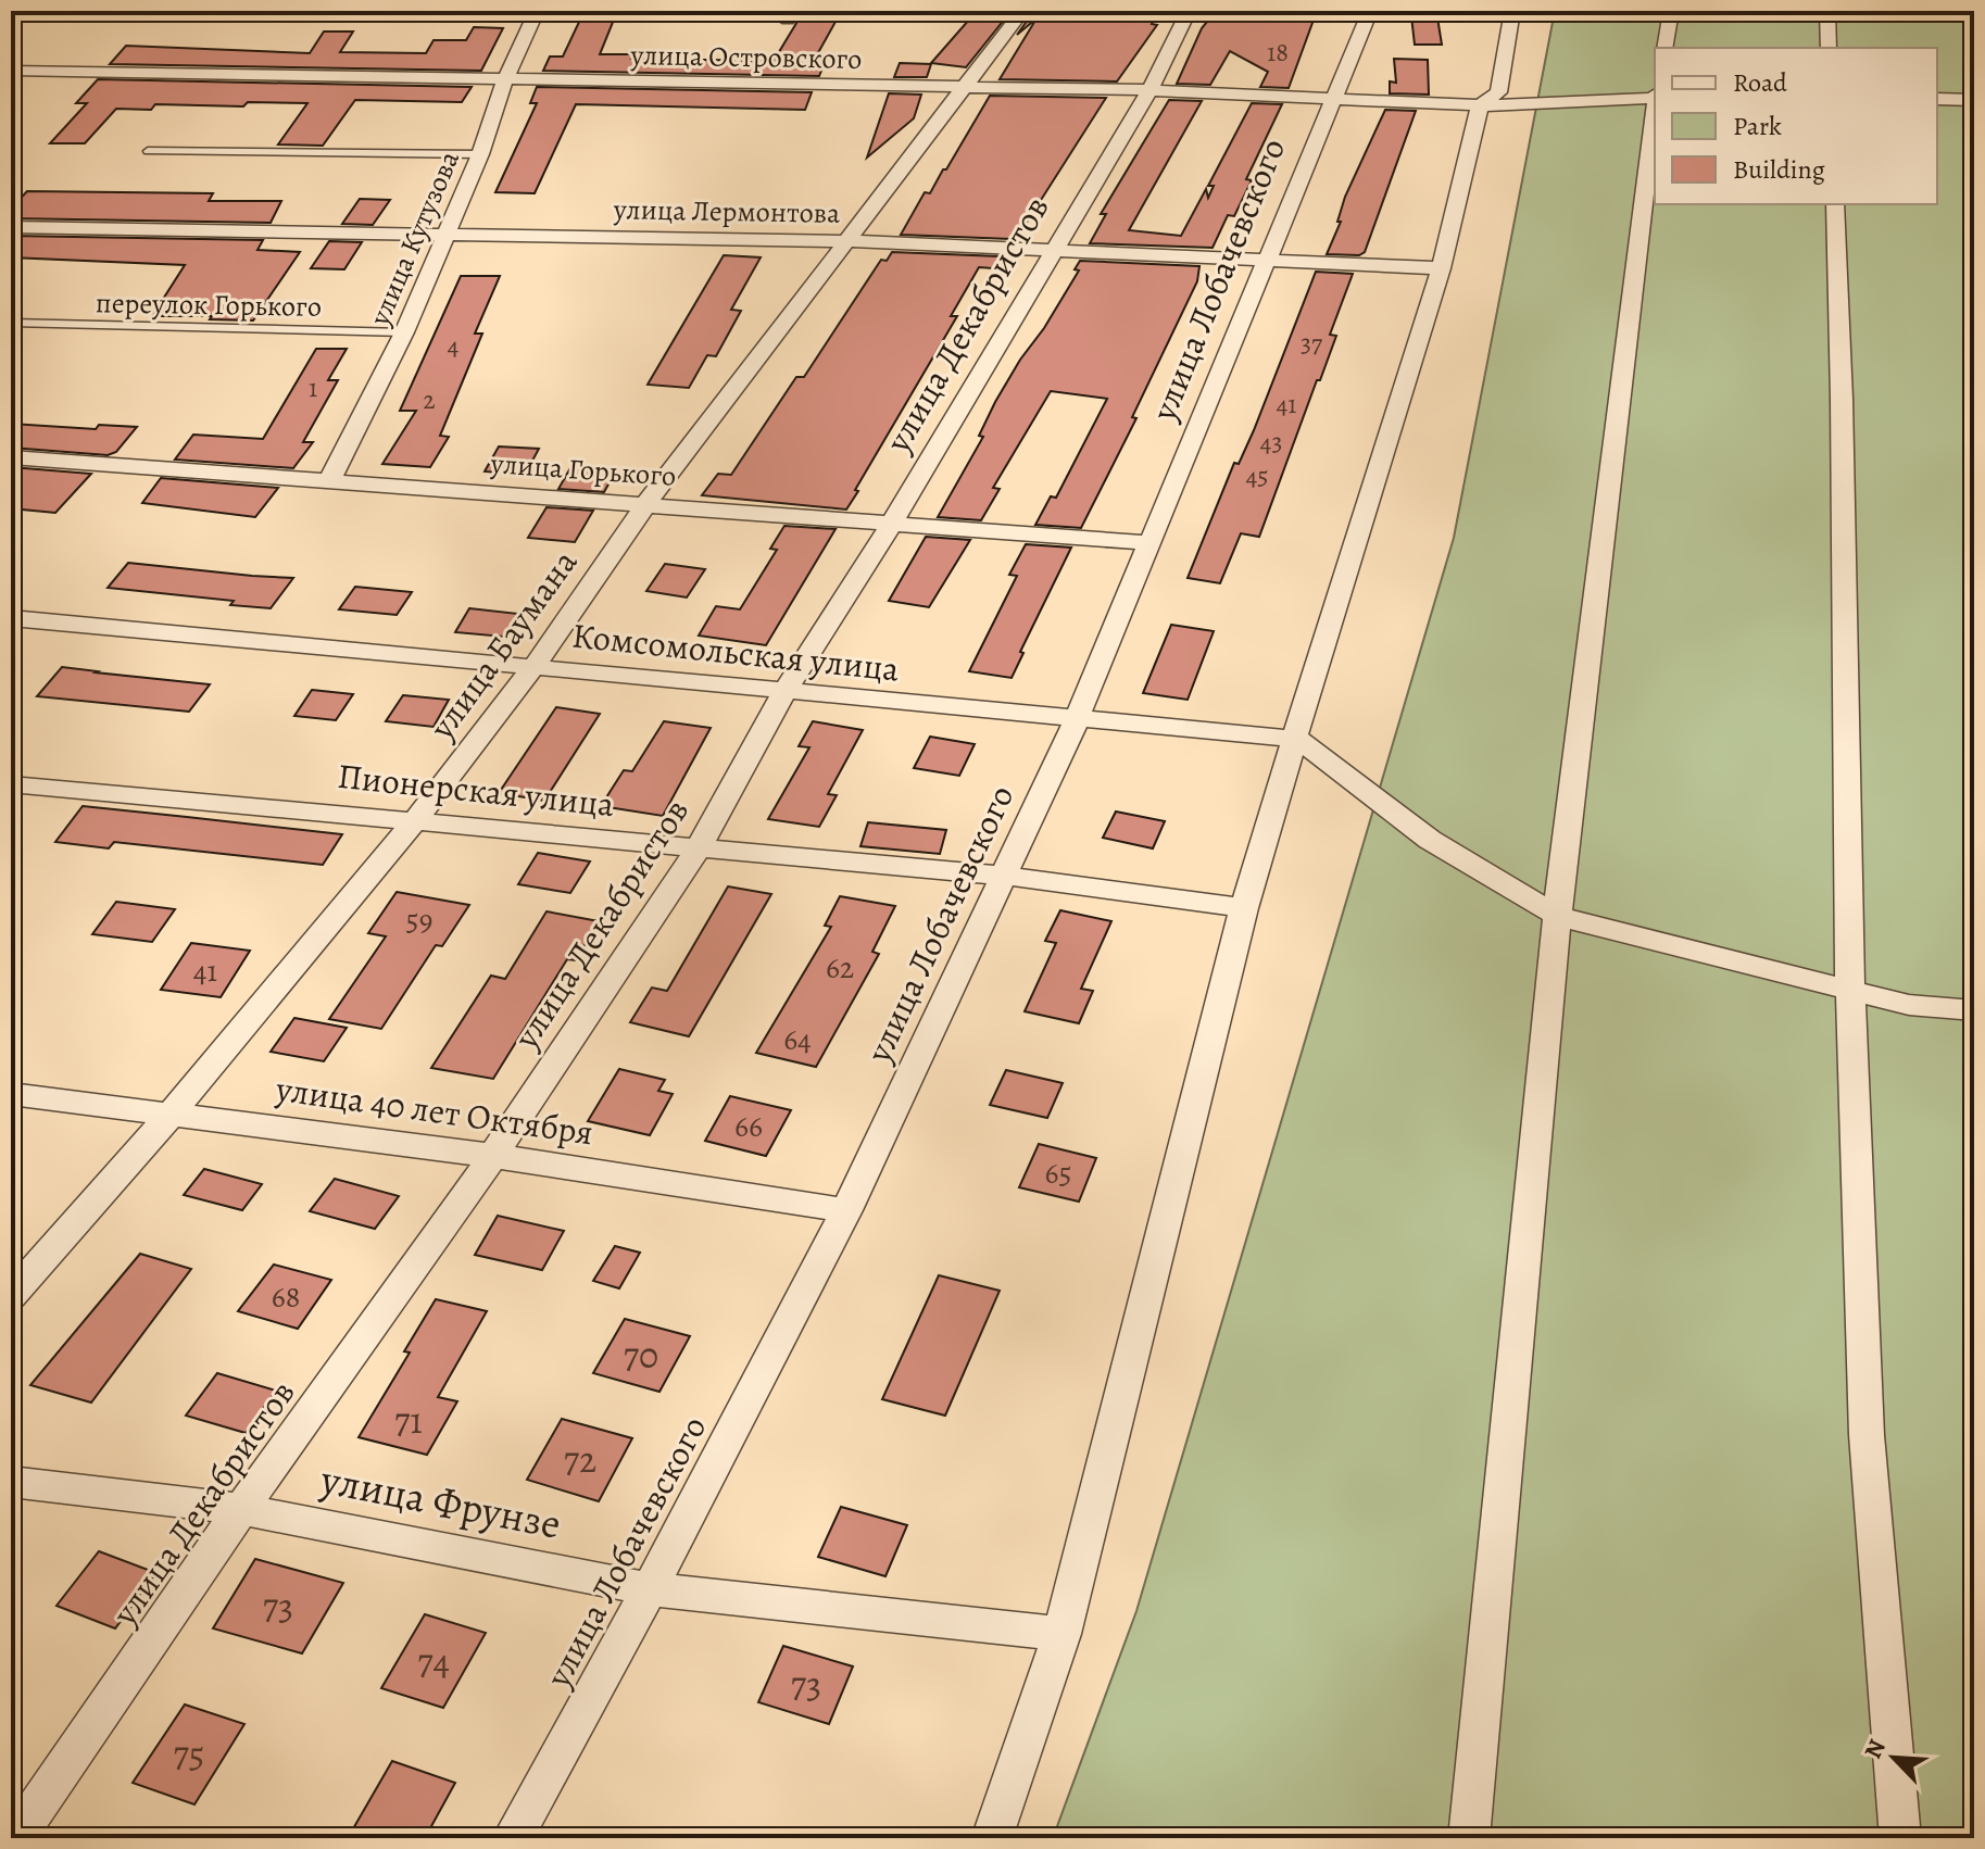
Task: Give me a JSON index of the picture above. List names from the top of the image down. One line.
{"streets":{"street":["улица Островского","улица Лермонтова","улица Кутузова","улица Лобачевского","улица Декабристов","улица Горького","улица Баумана","Комсомольская улица","Пионерская улица","улица 40 лет Октября","улица Фрунзе"],"lane":["переулок Горького"]},"crossings":[["улица Островского","улица Кутузова"],["улица Островского","улица Лобачевского"],["улица Островского","улица Декабристов"],["улица Островского","улица Баумана"],["улица Лермонтова","улица Кутузова"],["улица Лермонтова","улица Лобачевского"],["улица Лермонтова","улица Декабристов"],["улица Лермонтова","улица Баумана"],["улица Кутузова","переулок Горького"],["улица Кутузова","улица Горького"],["улица Лобачевского","улица Горького"],["улица Лобачевского","Комсомольская улица"],["улица Лобачевского","Пионерская улица"],["улица Лобачевского","улица 40 лет Октября"],["улица Лобачевского","улица Фрунзе"],["улица Декабристов","улица Горького"],["улица Декабристов","Комсомольская улица"],["улица Декабристов","Пионерская улица"],["улица Декабристов","улица 40 лет Октября"],["улица Декабристов","улица Фрунзе"],["улица Горького","улица Баумана"],["улица Баумана","Комсомольская улица"],["улица Баумана","Пионерская улица"],["улица Баумана","улица 40 лет Октября"]],"house_numbers":["18","37","4","1","2","41","43","45","59","62","41","64","66","65","68","70","71","72","73","74","73","75"],"legend":["Road","Park","Building"],"north":"top left"}
